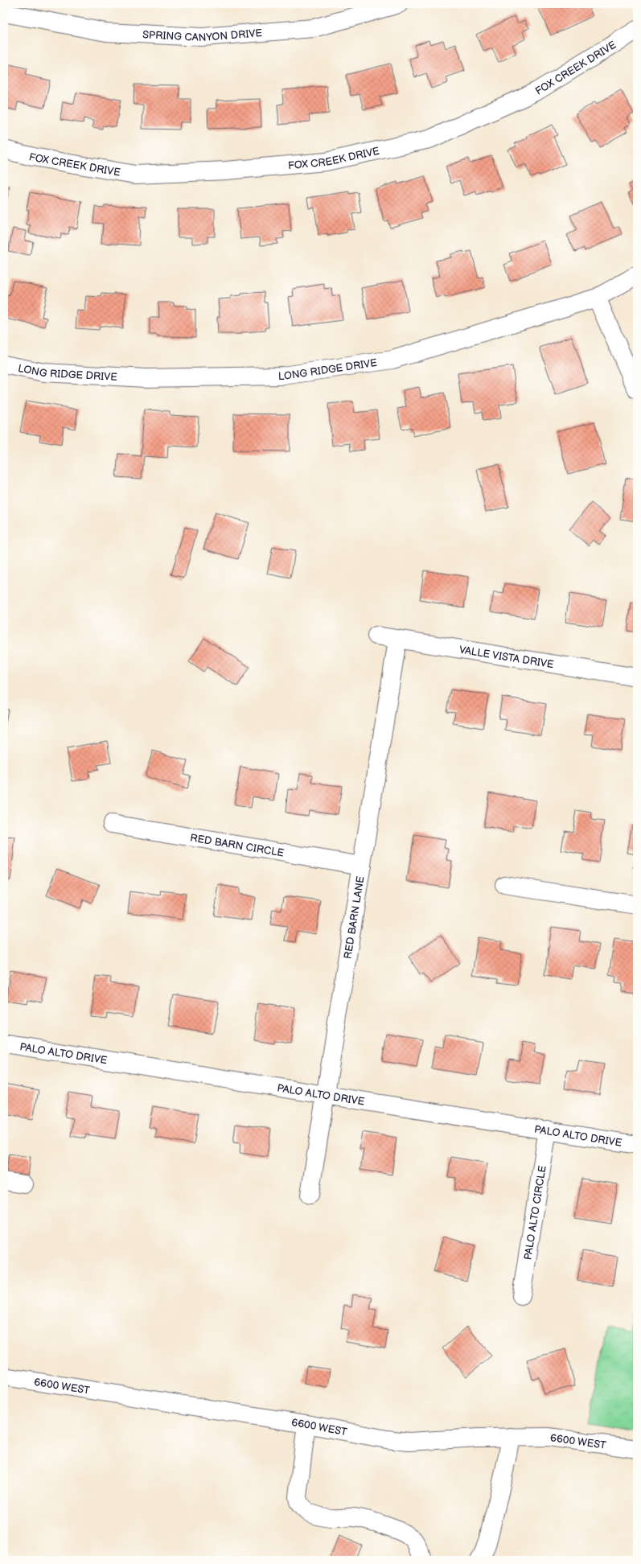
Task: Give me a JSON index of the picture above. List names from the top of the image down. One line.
{"streets":{"street":["SPRING CANYON DRIVE","FOX CREEK DRIVE","LONG RIDGE DRIVE","VALLE VISTA DRIVE","RED BARN CIRCLE","RED BARN LANE","PALO ALTO DRIVE","PALO ALTO CIRCLE","6600 WEST"]},"crossings":[["VALLE VISTA DRIVE","RED BARN LANE"],["RED BARN CIRCLE","RED BARN LANE"],["RED BARN LANE","PALO ALTO DRIVE"],["PALO ALTO DRIVE","PALO ALTO CIRCLE"]]}
